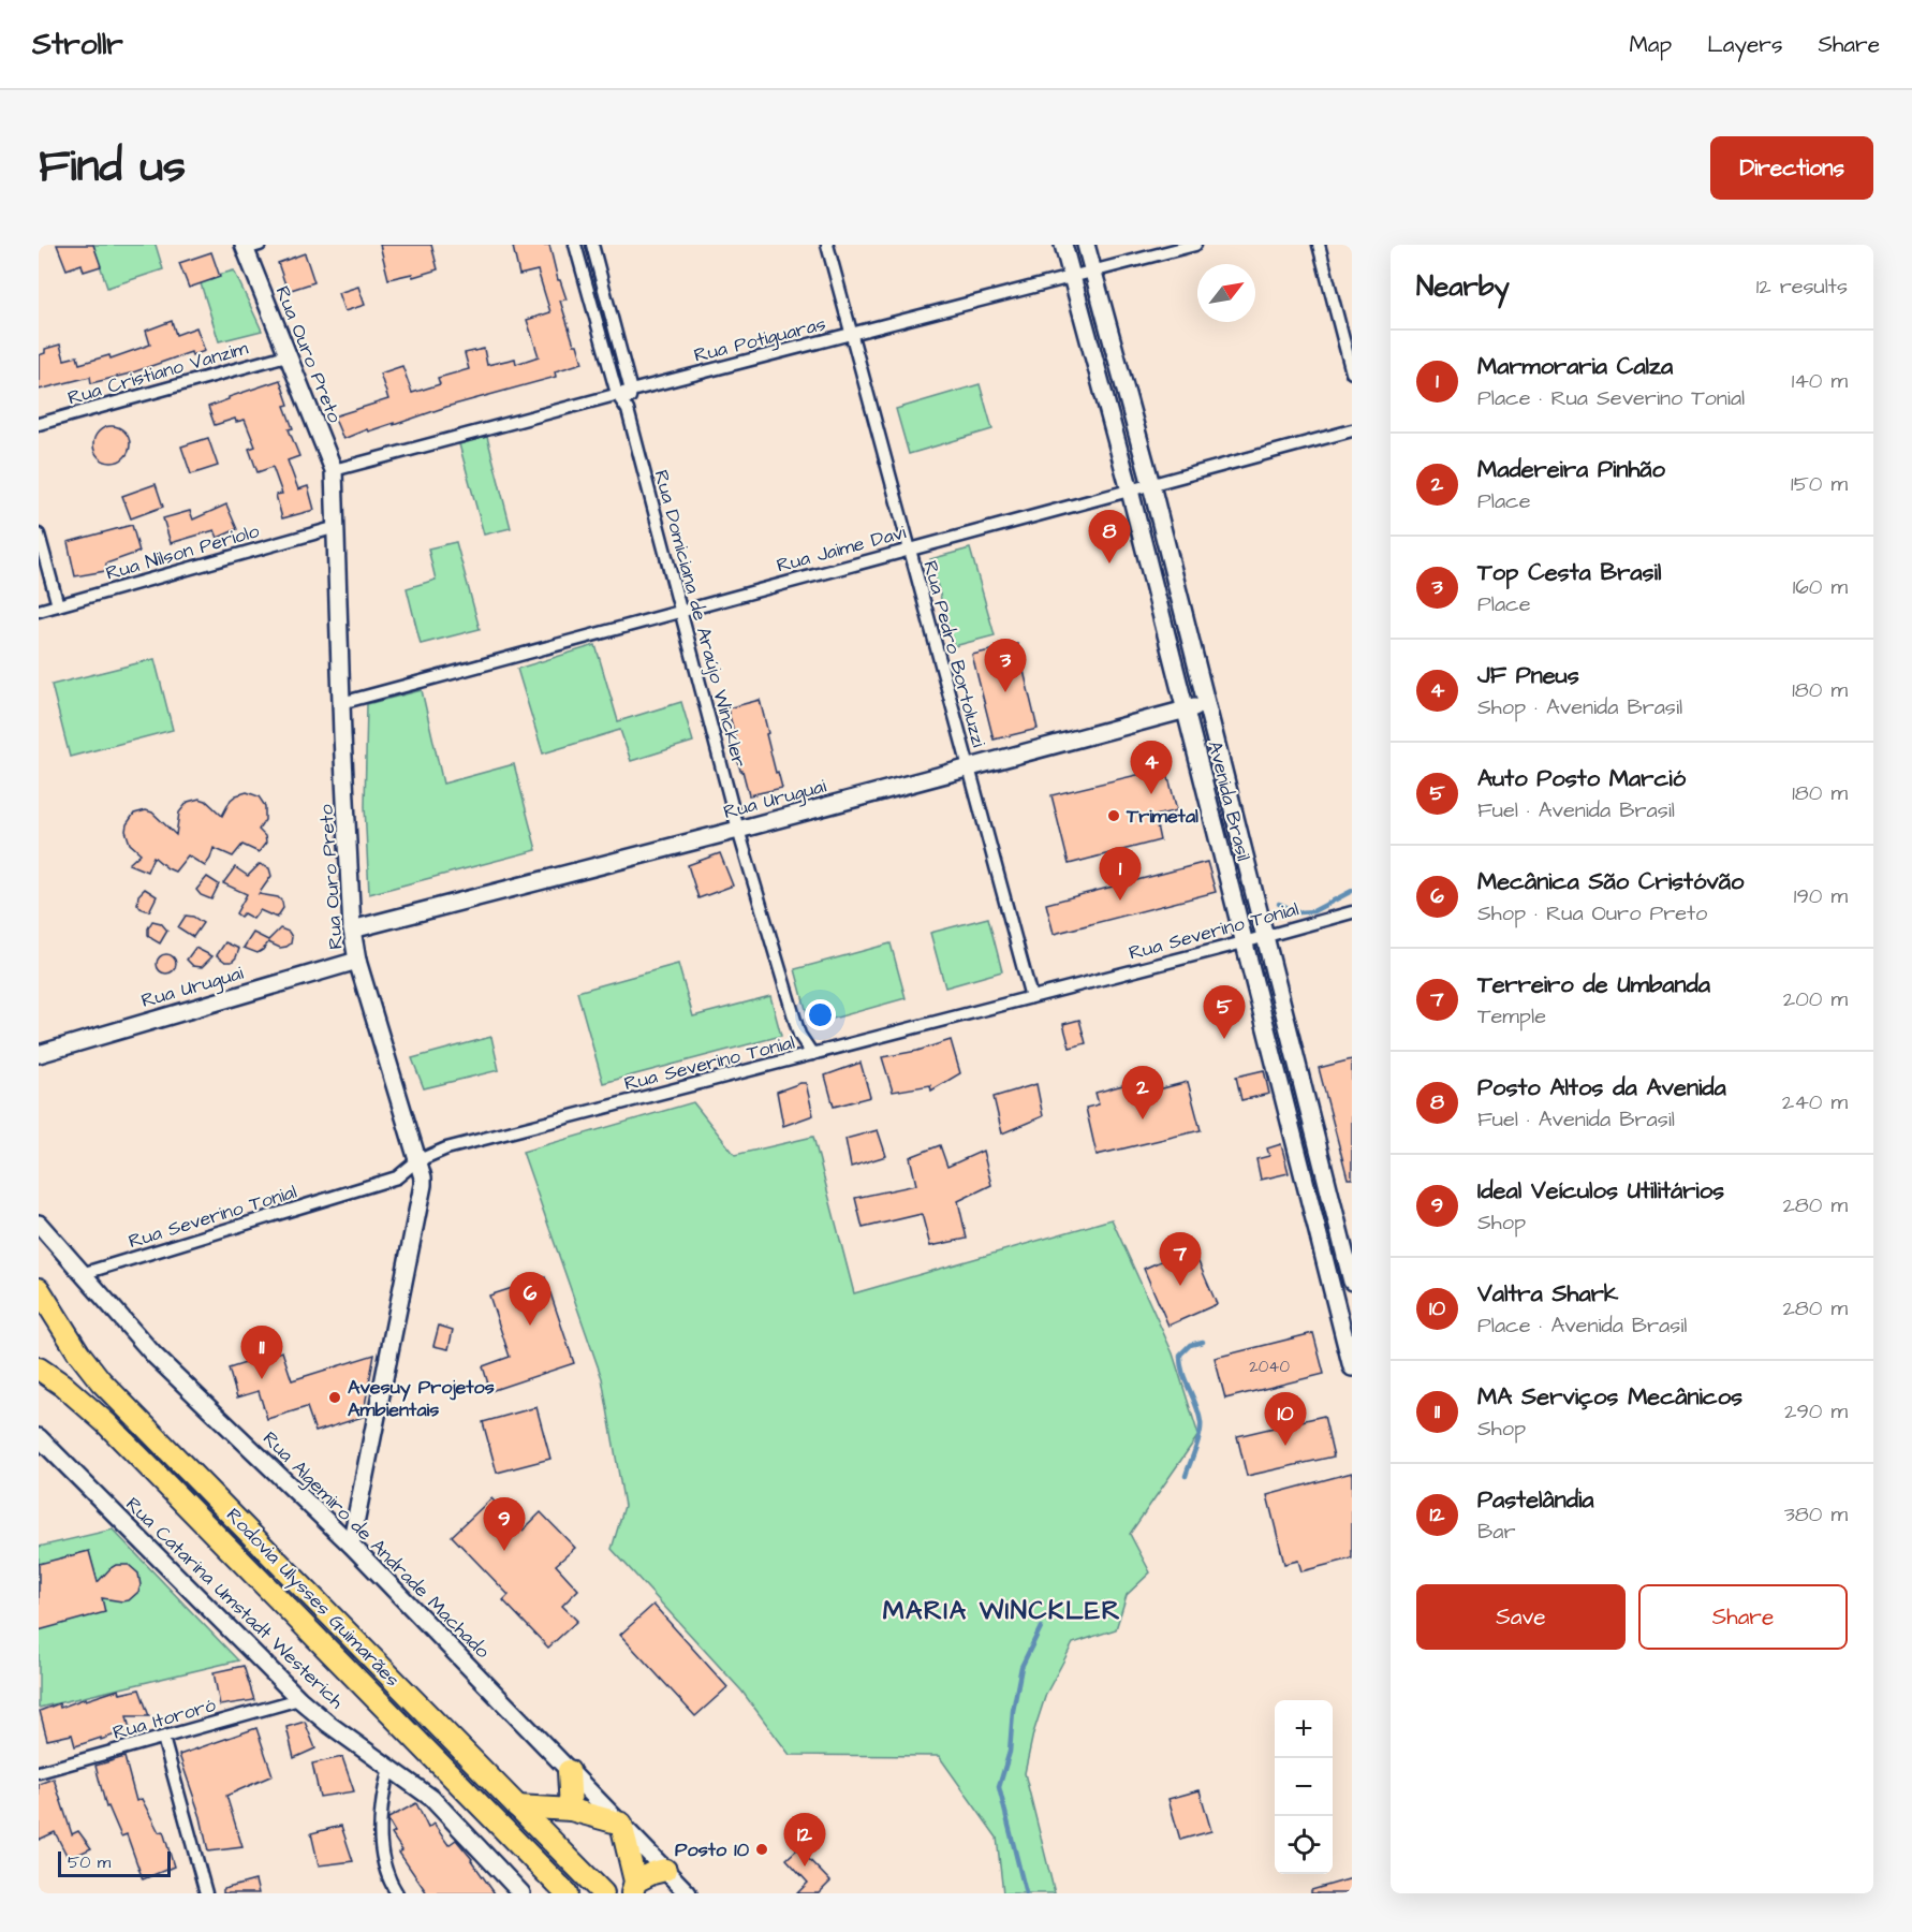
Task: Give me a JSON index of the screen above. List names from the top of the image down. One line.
{"streets":{"highway":["Rodovia Ulysses Guimarães"],"street":["Rua Potiguaras","Rua Ouro Preto","Rua Cristiano Vanzim","Rua Jaime Davi","Rua Nilson Periolo","Rua Domiciana de Araújo Winckler","Rua Pedro Bortoluzzi","Rua Uruguai","Avenida Brasil","Rua Severino Tonial","Rua Algemiro de Andrade Machado","Rua Catarina Umstadt Westerich","Rua Itororó"]},"crossings":[["Rua Potiguaras","Rua Ouro Preto"],["Rua Potiguaras","Rua Domiciana de Araújo Winckler"],["Rua Potiguaras","Rua Pedro Bortoluzzi"],["Rua Potiguaras","Avenida Brasil"],["Rua Ouro Preto","Rua Cristiano Vanzim"],["Rua Ouro Preto","Rua Jaime Davi"],["Rua Ouro Preto","Rua Nilson Periolo"],["Rua Ouro Preto","Rua Uruguai"],["Rua Ouro Preto","Rua Severino Tonial"],["Rua Ouro Preto","Rua Algemiro de Andrade Machado"],["Rua Jaime Davi","Rua Domiciana de Araújo Winckler"],["Rua Jaime Davi","Rua Pedro Bortoluzzi"],["Rua Jaime Davi","Avenida Brasil"],["Rua Domiciana de Araújo Winckler","Rua Uruguai"],["Rua Domiciana de Araújo Winckler","Rua Severino Tonial"],["Rua Pedro Bortoluzzi","Rua Uruguai"],["Rua Pedro Bortoluzzi","Rua Severino Tonial"],["Rua Uruguai","Avenida Brasil"],["Avenida Brasil","Rua Severino Tonial"],["Rua Severino Tonial","Rua Algemiro de Andrade Machado"],["Rua Catarina Umstadt Westerich","Rua Itororó"]],"districts":["MARIA WINCKLER"],"places":["Trimetal","Avesuy Projetos Ambientais","Posto 10"],"house_numbers":["2040"],"scale_bar":"50 m","north":"top right","page":{"header":"Strollr","nav":["Map","Layers","Share"],"title":"Find us","buttons":["Directions",["Save","Share"]],"heading":["Nearby","12 results"],"list":[{"mark":"1","name":"Marmoraria Calza","note":"Place · Rua Severino Tonial","value":"140 m"},{"mark":"2","name":"Madereira Pinhão","note":"Place","value":"150 m"},{"mark":"3","name":"Top Cesta Brasil","note":"Place","value":"160 m"},{"mark":"4","name":"JF Pneus","note":"Shop · Avenida Brasil","value":"180 m"},{"mark":"5","name":"Auto Posto Marció","note":"Fuel · Avenida Brasil","value":"180 m"},{"mark":"6","name":"Mecânica São Cristóvão","note":"Shop · Rua Ouro Preto","value":"190 m"},{"mark":"7","name":"Terreiro de Umbanda","note":"Temple","value":"200 m"},{"mark":"8","name":"Posto Altos da Avenida","note":"Fuel · Avenida Brasil","value":"240 m"},{"mark":"9","name":"Ideal Veículos Utilitários","note":"Shop","value":"280 m"},{"mark":"10","name":"Valtra Shark","note":"Place · Avenida Brasil","value":"280 m"},{"mark":"11","name":"MA Serviços Mecânicos","note":"Shop","value":"290 m"},{"mark":"12","name":"Pastelândia","note":"Bar","value":"380 m"}],"pins":["8","3","4","1","5","2","7","6","11","10","9","12"],"map_buttons":["+","−"],"scale":"50 m"}}
